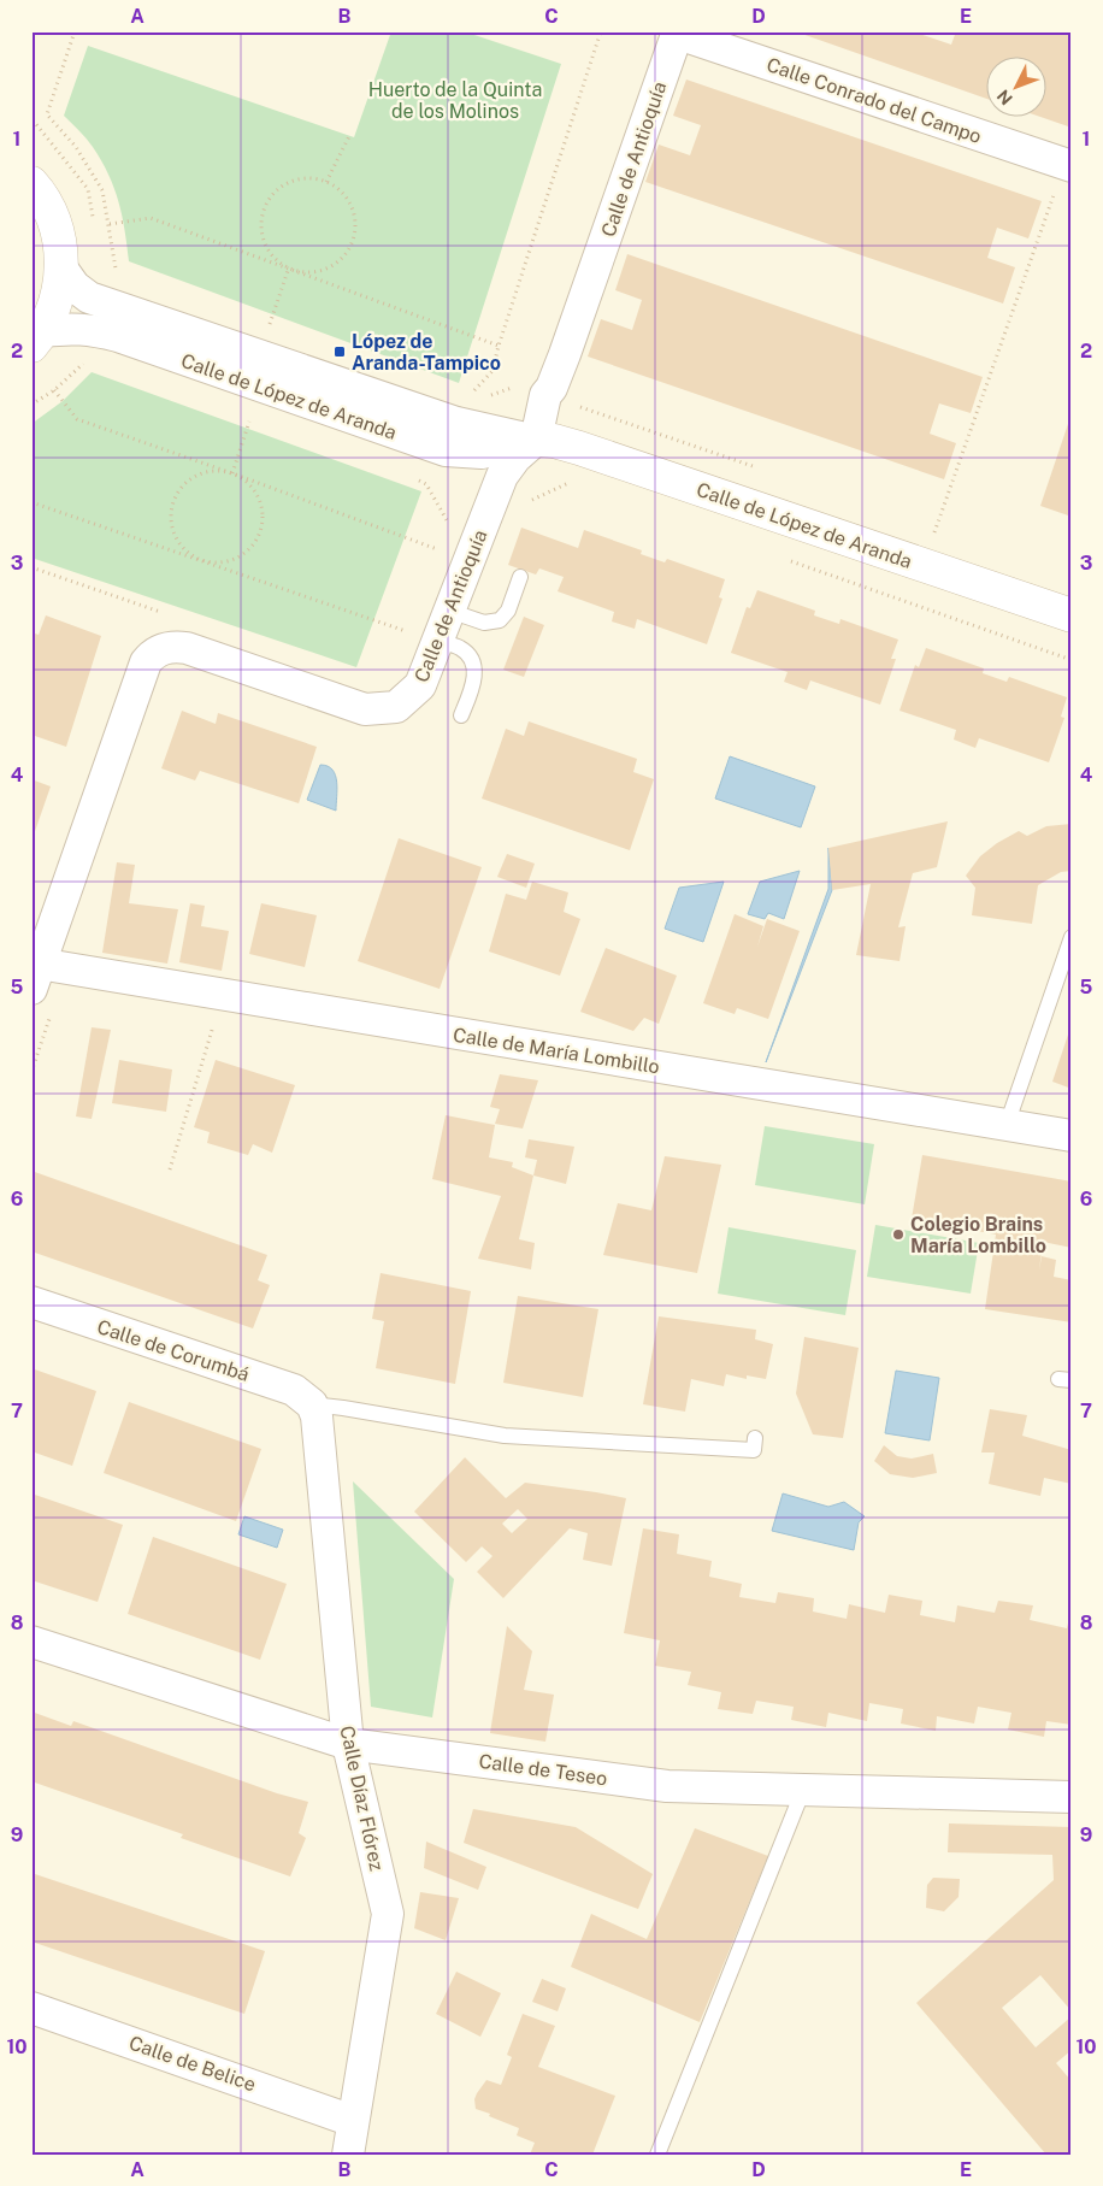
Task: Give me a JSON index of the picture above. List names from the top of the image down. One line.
{"streets":{"street":["Calle Conrado del Campo","Calle de Antioquía","Calle de López de Aranda","Calle de María Lombillo","Calle de Corumbá","Calle de Teseo","Calle Díaz Flórez","Calle de Belice"]},"crossings":[["Calle Conrado del Campo","Calle de Antioquía"],["Calle de Antioquía","Calle de López de Aranda"],["Calle de Antioquía","Calle de María Lombillo"],["Calle de Corumbá","Calle Díaz Flórez"],["Calle de Teseo","Calle Díaz Flórez"],["Calle Díaz Flórez","Calle de Belice"]],"parks":["Huerto de la Quinta de los Molinos"],"places":{"transit":["López de Aranda-Tampico"],"other":["Colegio Brains María Lombillo"]},"north":"bottom left","grid":{"columns":["A","B","C","D","E"],"rows":["1","2","3","4","5","6","7","8","9","10"]}}
